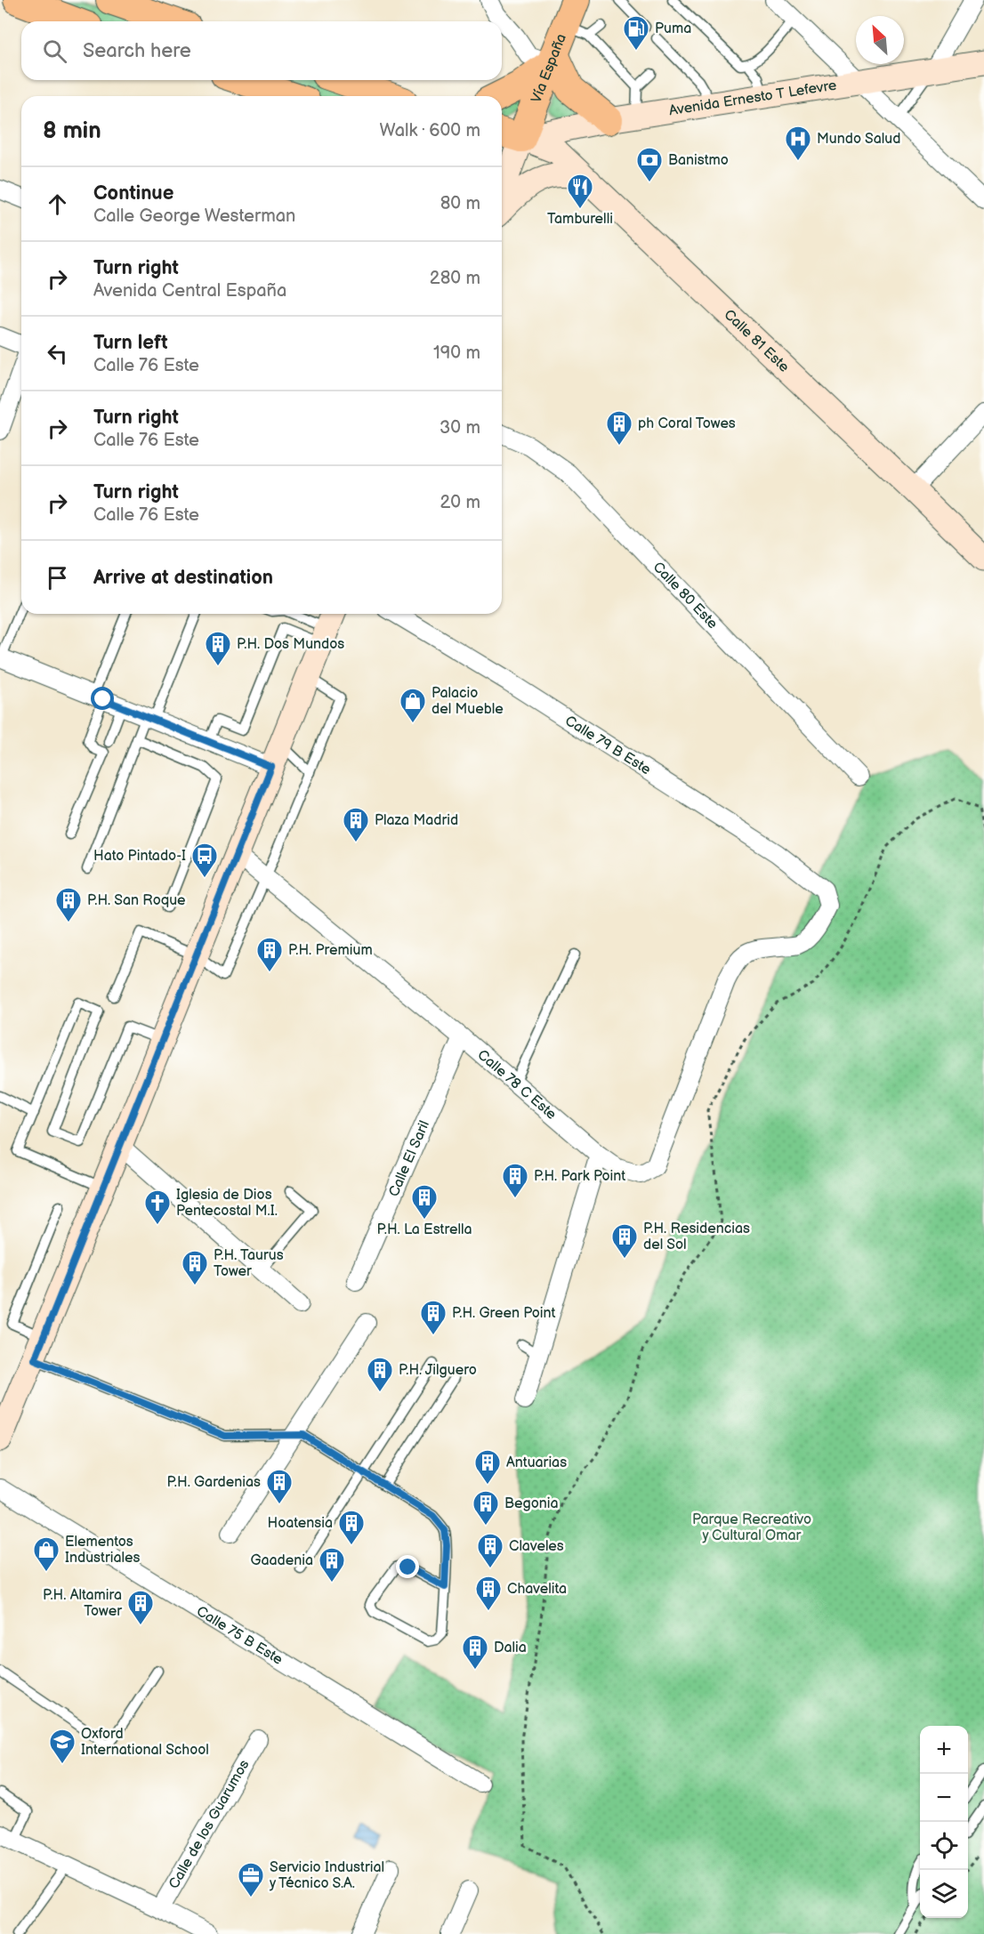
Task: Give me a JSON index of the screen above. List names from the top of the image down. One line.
{"streets":{"main road":["Vía España","Avenida Ernesto T Lefevre","Calle 81 Este"],"street":["Calle 80 Este","Calle 79 B Este","Calle 78 C Este","Calle El Saril","Calle 75 B Este","Calle de los Guarumos"]},"crossings":[["Vía España","Avenida Ernesto T Lefevre"],["Vía España","Calle 81 Este"],["Avenida Ernesto T Lefevre","Calle 81 Este"],["Calle 79 B Este","Calle 78 C Este"],["Calle 78 C Este","Calle El Saril"]],"parks":["Parque Recreativo y Cultural Omar"],"places":{"fuel station":["Puma"],"hospital":["Mundo Salud"],"bank":["Banistmo"],"restaurant":["Tamburelli"],"building":["ph Coral Towes","P.H. Dos Mundos","Plaza Madrid","P.H. San Roque","P.H. Premium","P.H. Park Point","P.H. La Estrella","P.H. Residencias del Sol","P.H. Taurus Tower","P.H. Green Point","P.H. Jilguero","Antuarias","P.H. Gardenias","Begonia","Hoatensia","Claveles","Gaadenia","Chavelita","P.H. Altamira Tower","Dalia"],"shop":["Palacio del Mueble","Elementos Industriales"],"bus stop":["Hato Pintado-I"],"church":["Iglesia de Dios Pentecostal M.I."],"school or university":["Oxford International School"],"office":["Servicio Industrial y Técnico S.A."]},"north":"top left","page":{"search":"Search here","heading":["8 min","Walk · 600 m"],"list":[["Continue","Calle George Westerman","80 m"],["Turn right","Avenida Central España","280 m"],["Turn left","Calle 76 Este","190 m"],["Turn right","Calle 76 Este","30 m"],["Turn right","Calle 76 Este","20 m"],"Arrive at destination"],"map_buttons":["+","−"]}}
